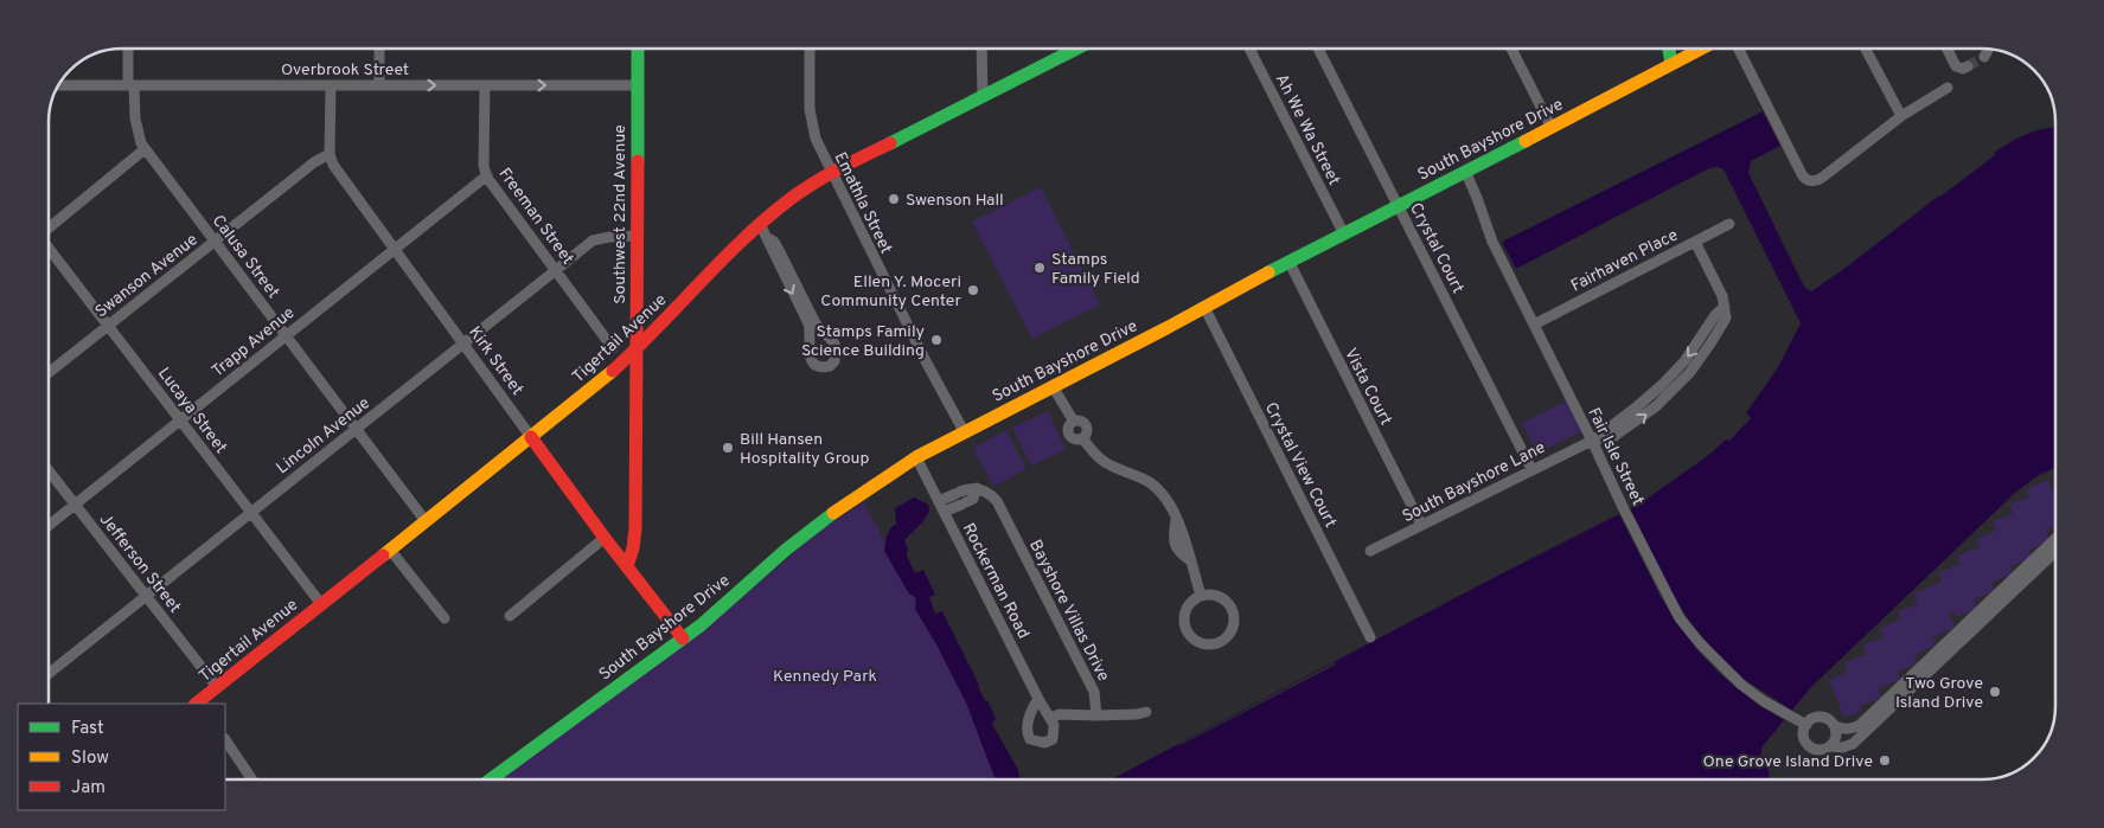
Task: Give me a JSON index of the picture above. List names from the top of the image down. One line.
{"streets":{"street":["Overbrook Street","Ah We Wa Street","South Bayshore Drive","Emathla Street","Southwest 22nd Avenue","Freeman Street","Crystal Court","Calusa Street","Fairhaven Place","Swanson Avenue","Tigertail Avenue","Trapp Avenue","Kirk Street","Vista Court","Lucaya Street","Lincoln Avenue","Fair Isle Street","Crystal View Court","South Bayshore Lane","Jefferson Street","Rockerman Road","Bayshore Villas Drive"]},"crossings":[["Overbrook Street","Southwest 22nd Avenue"],["Overbrook Street","Freeman Street"],["Overbrook Street","Calusa Street"],["Overbrook Street","Kirk Street"],["Ah We Wa Street","South Bayshore Drive"],["South Bayshore Drive","Emathla Street"],["South Bayshore Drive","Crystal Court"],["South Bayshore Drive","Kirk Street"],["South Bayshore Drive","Vista Court"],["South Bayshore Drive","Fair Isle Street"],["South Bayshore Drive","Crystal View Court"],["South Bayshore Drive","Rockerman Road"],["Emathla Street","Tigertail Avenue"],["Southwest 22nd Avenue","Tigertail Avenue"],["Southwest 22nd Avenue","Kirk Street"],["Southwest 22nd Avenue","Lincoln Avenue"],["Freeman Street","Trapp Avenue"],["Freeman Street","Lincoln Avenue"],["Crystal Court","South Bayshore Lane"],["Calusa Street","Swanson Avenue"],["Calusa Street","Tigertail Avenue"],["Calusa Street","Trapp Avenue"],["Calusa Street","Lincoln Avenue"],["Fairhaven Place","Fair Isle Street"],["Fairhaven Place","South Bayshore Lane"],["Swanson Avenue","Kirk Street"],["Swanson Avenue","Lucaya Street"],["Tigertail Avenue","Kirk Street"],["Tigertail Avenue","Lucaya Street"],["Tigertail Avenue","Jefferson Street"],["Trapp Avenue","Kirk Street"],["Trapp Avenue","Lucaya Street"],["Trapp Avenue","Jefferson Street"],["Kirk Street","Lincoln Avenue"],["Vista Court","South Bayshore Lane"],["Lucaya Street","Lincoln Avenue"],["Lincoln Avenue","Jefferson Street"],["Fair Isle Street","South Bayshore Lane"],["Rockerman Road","Bayshore Villas Drive"]],"one_way":["Overbrook Street"],"parks":["Kennedy Park"],"places":["Swenson Hall","Stamps Family Field","Ellen Y. Moceri Community Center","Stamps Family Science Building","Bill Hansen Hospitality Group","Two Grove Island Drive","One Grove Island Drive"],"legend":["Fast","Slow","Jam"]}
